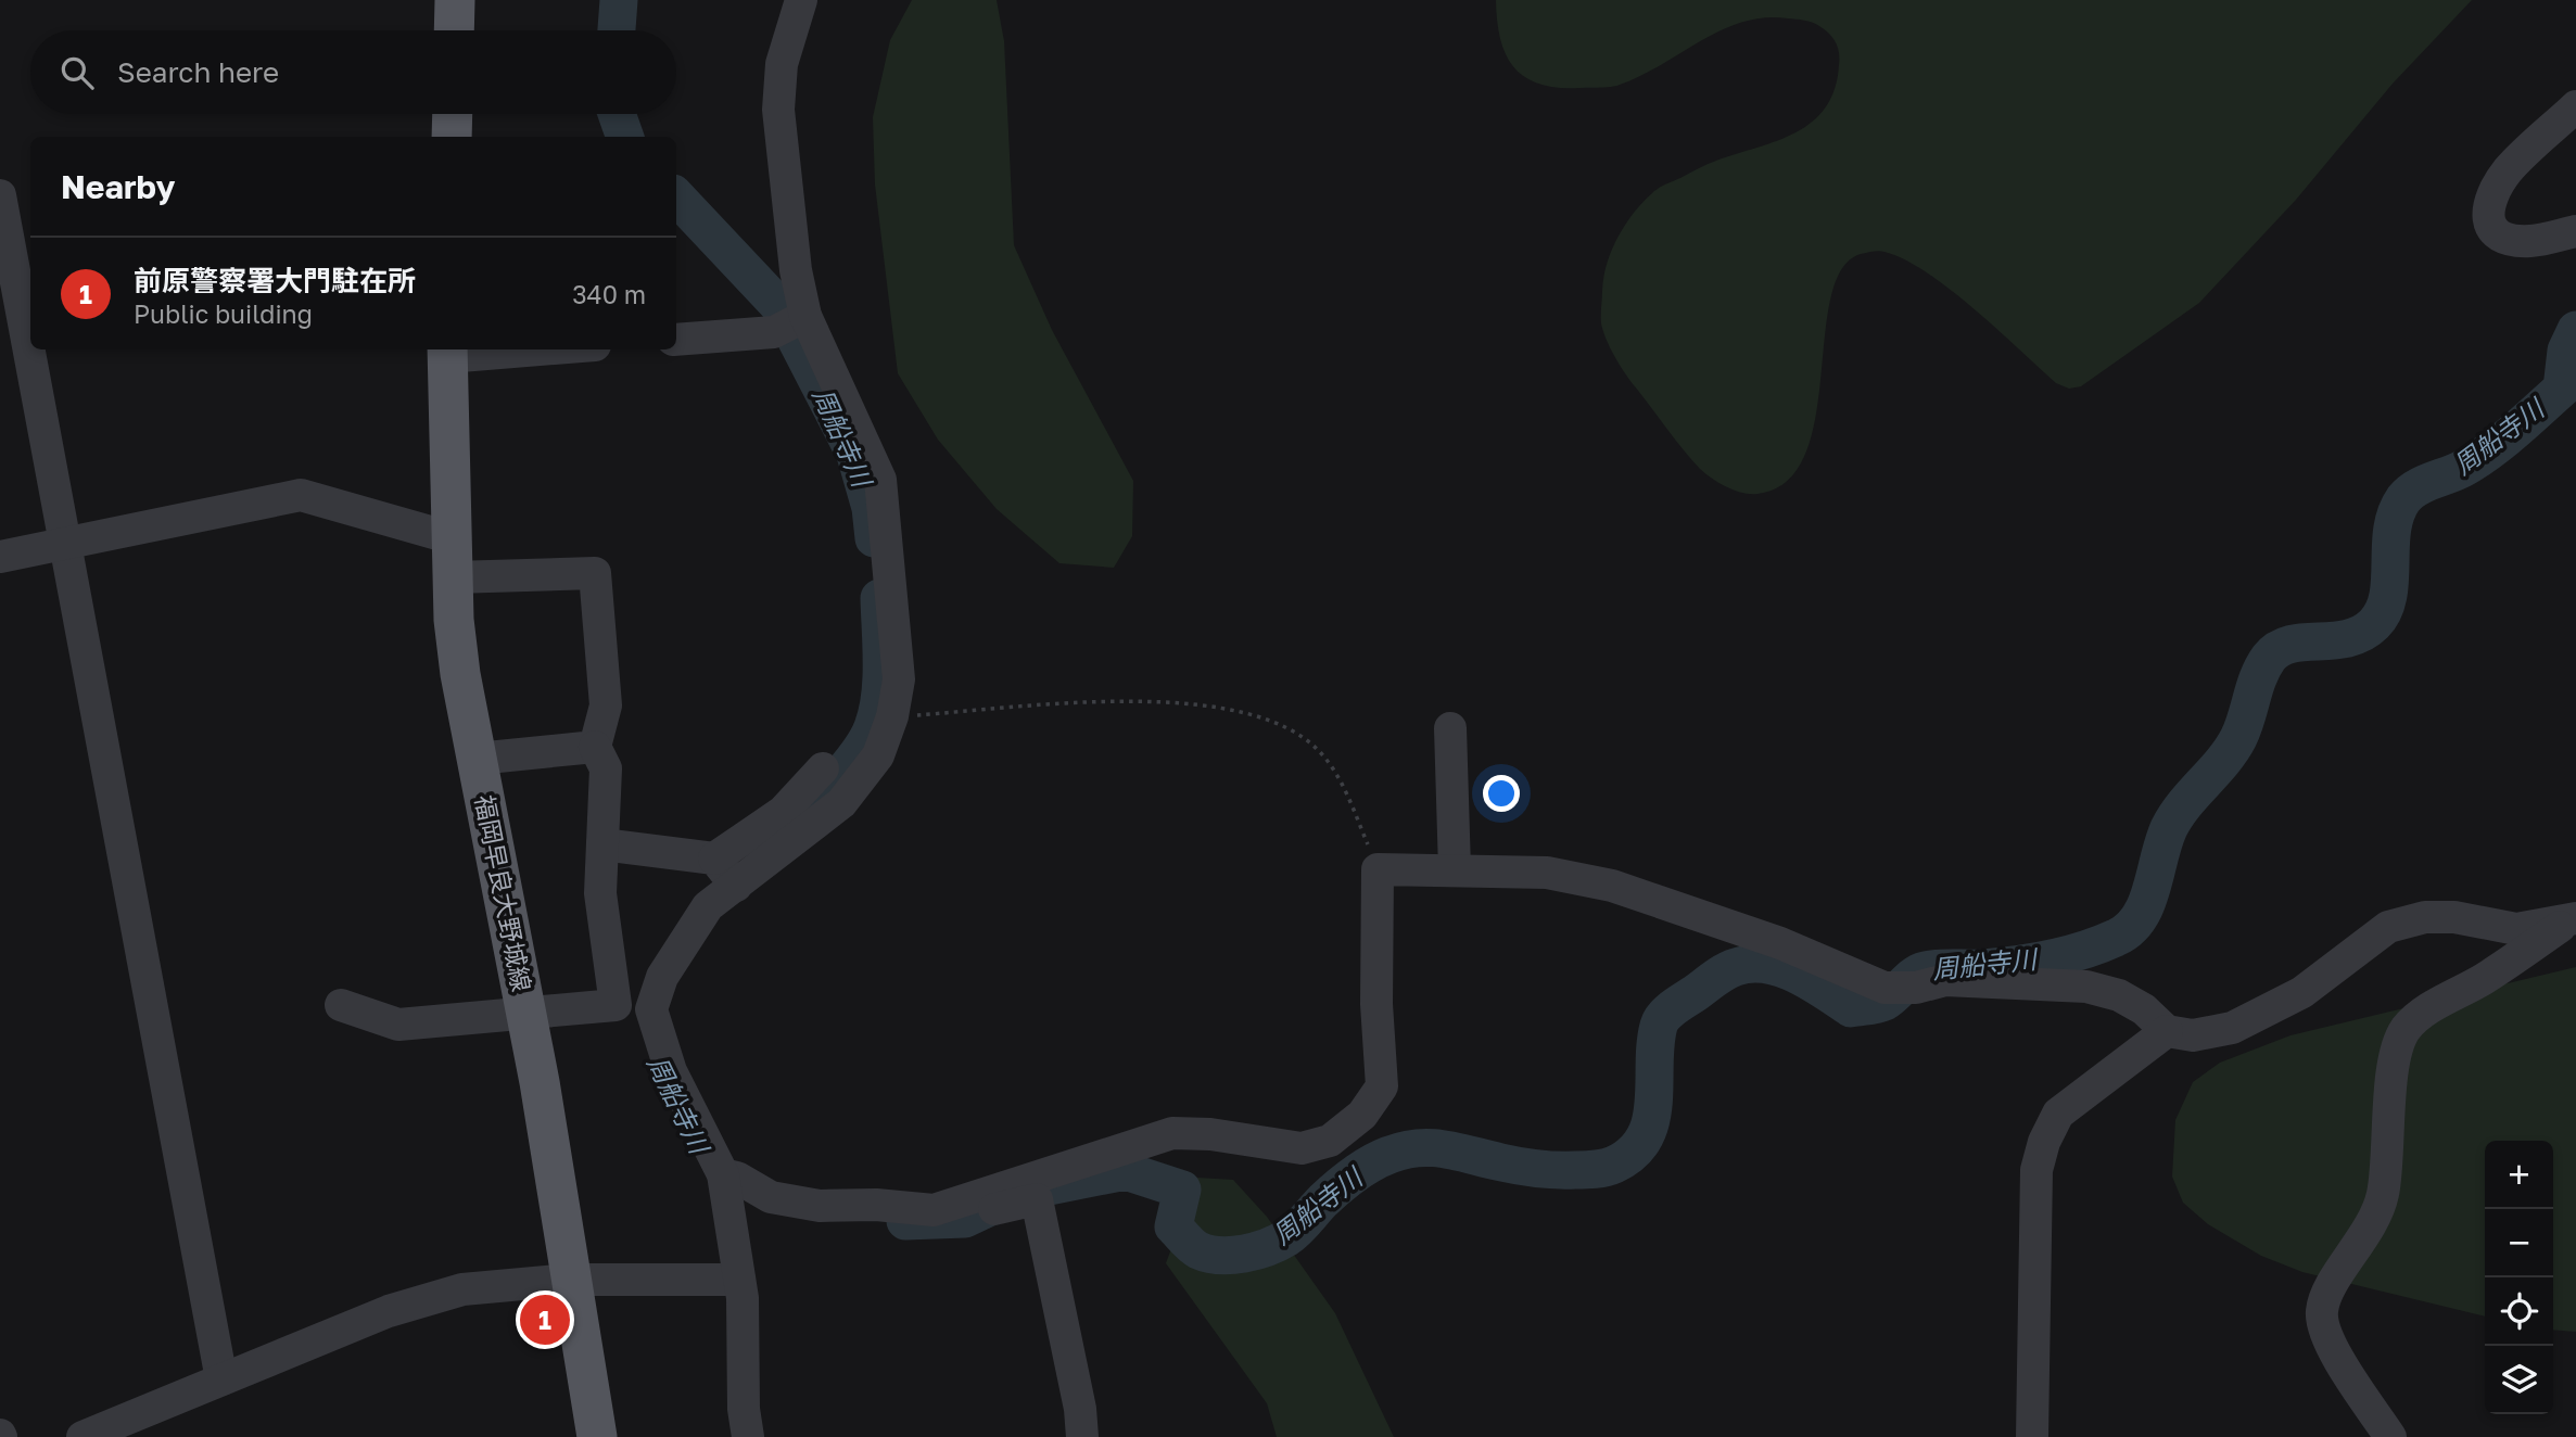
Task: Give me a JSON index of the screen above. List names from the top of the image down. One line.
{"streets":{"main road":["福岡早良大野城線"]},"water":["周船寺川"],"page":{"search":"Search here","heading":"Nearby","list":[{"mark":"1","name":"前原警察署大門駐在所","note":"Public building","value":"340 m"}],"map_buttons":["+","−"],"pins":"1"}}
